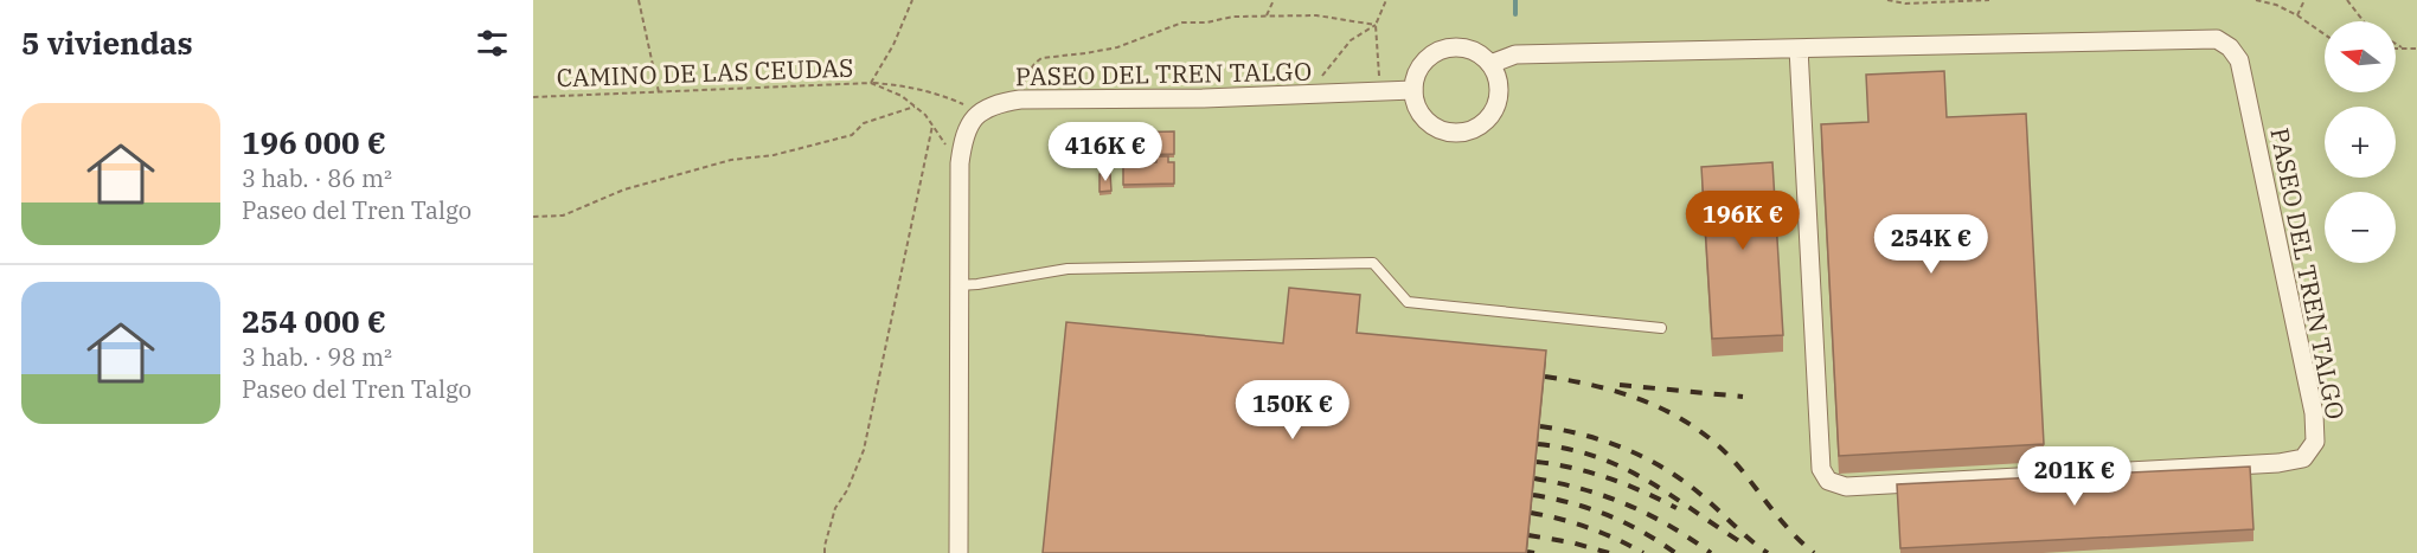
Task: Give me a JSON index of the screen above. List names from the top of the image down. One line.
{"streets":{"street":["PASEO DEL TREN TALGO"],"path":["CAMINO DE LAS CEUDAS"]},"north":"left","page":{"heading":"5 viviendas","map_buttons":["+","−"],"list":[{"name":"196 000 €","note":"3 hab. · 86 m² · Paseo del Tren Talgo"},{"name":"254 000 €","note":"3 hab. · 98 m² · Paseo del Tren Talgo"}],"price":["416K €","196K €","254K €","150K €","201K €"]}}
